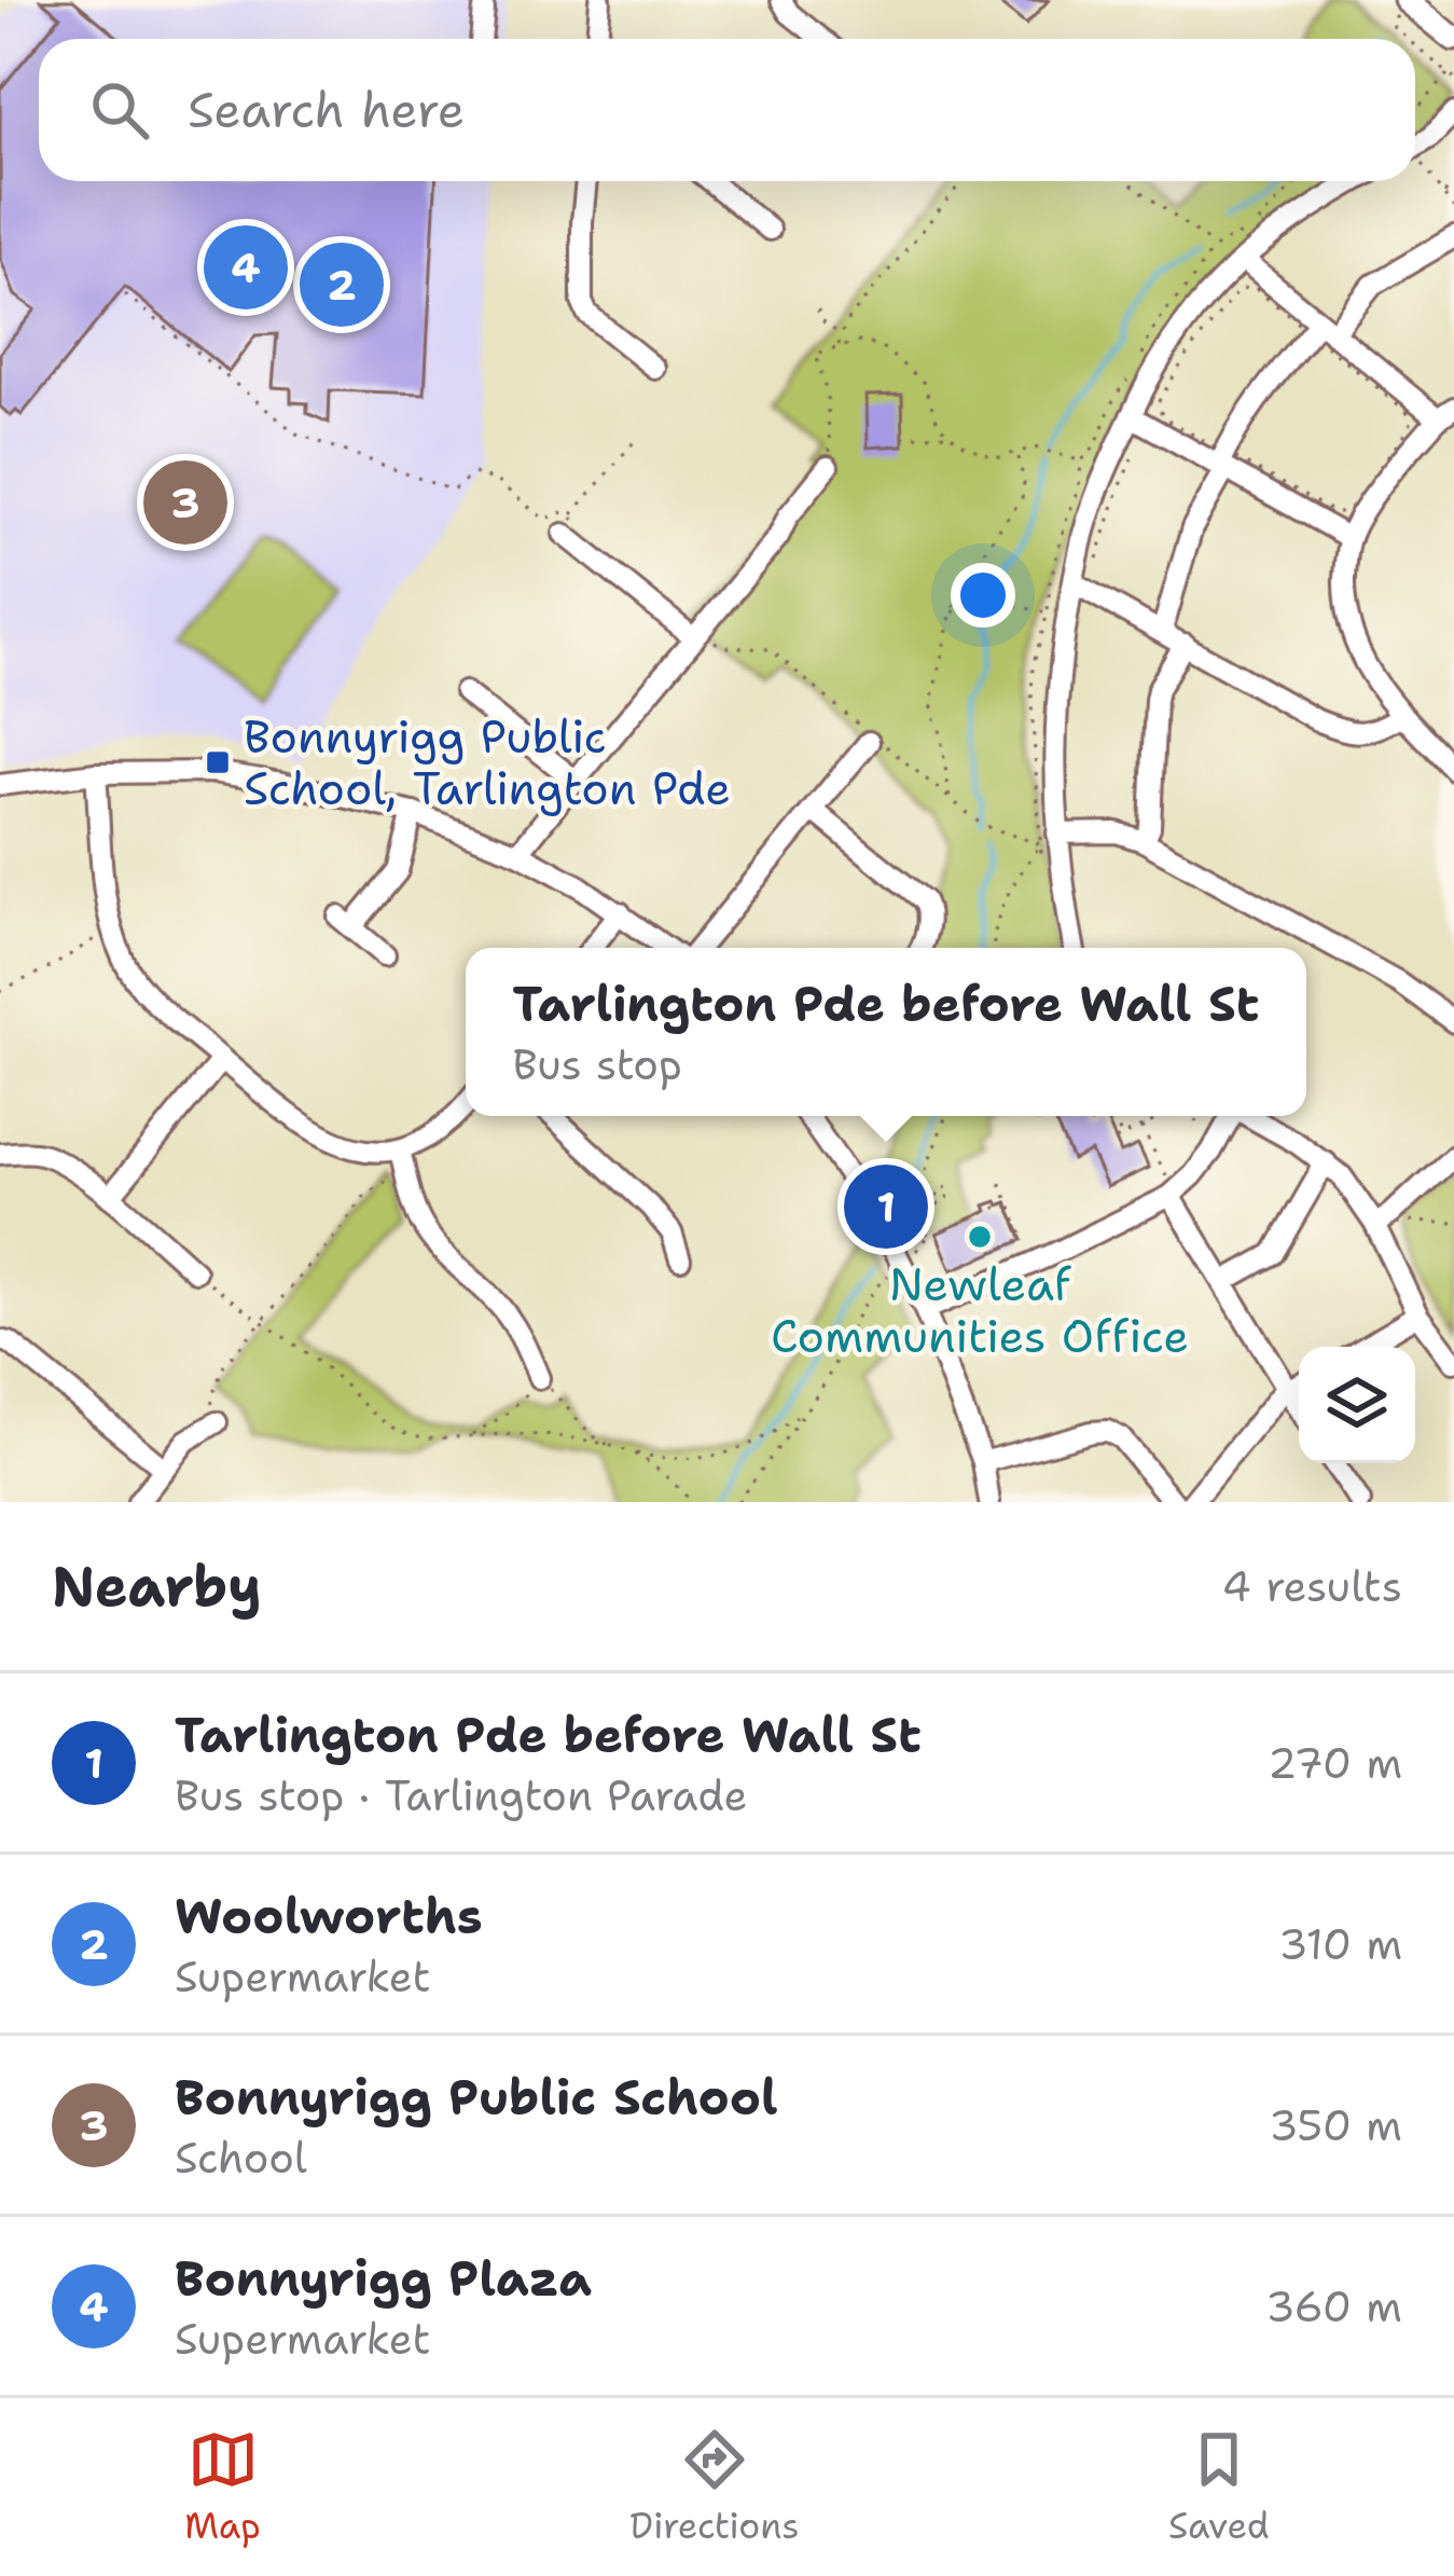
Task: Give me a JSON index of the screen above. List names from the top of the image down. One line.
{"places":{"transit":["Bonnyrigg Public School, Tarlington Pde"],"other":["Newleaf Communities Office"]},"page":{"search":"Search here","pins":["4","2","3","1"],"popup":["Tarlington Pde before Wall St","Bus stop"],"heading":["Nearby","4 results"],"list":[{"mark":"1","name":"Tarlington Pde before Wall St","note":"Bus stop · Tarlington Parade","value":"270 m"},{"mark":"2","name":"Woolworths","note":"Supermarket","value":"310 m"},{"mark":"3","name":"Bonnyrigg Public School","note":"School","value":"350 m"},{"mark":"4","name":"Bonnyrigg Plaza","note":"Supermarket","value":"360 m"}],"nav":["Map","Directions","Saved"]}}
